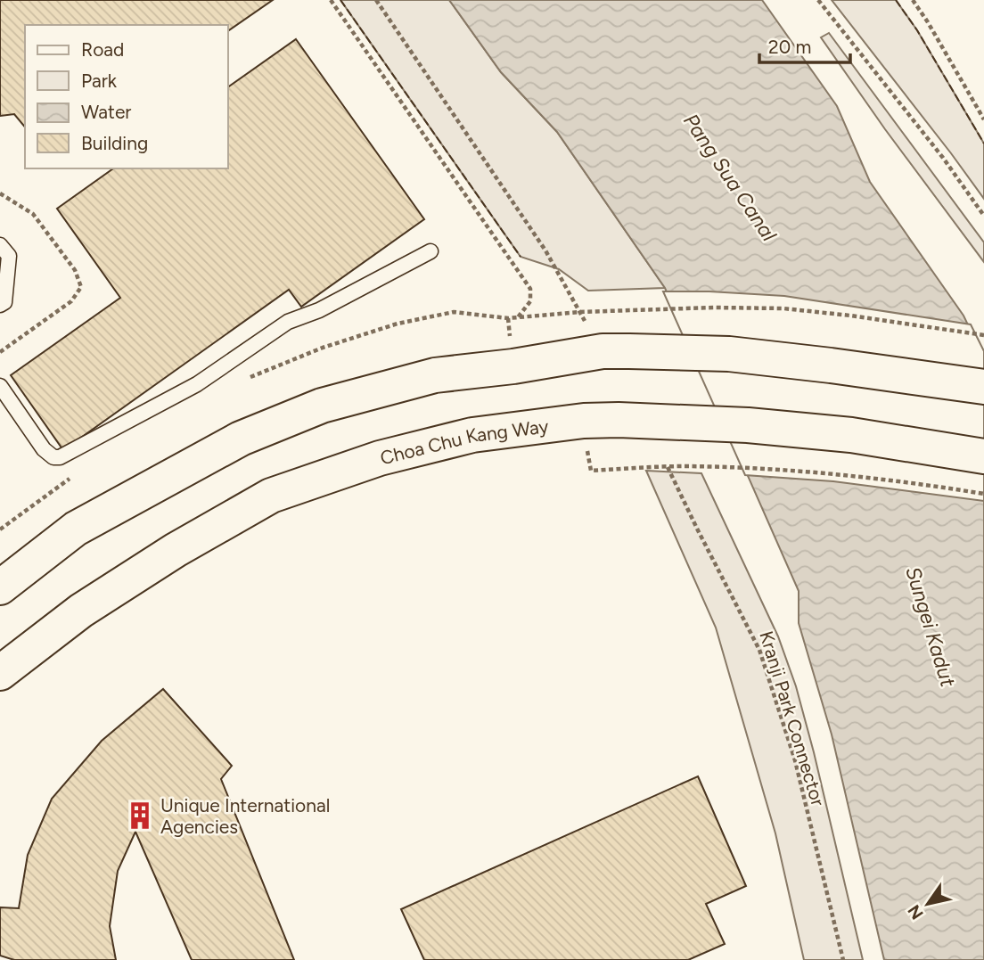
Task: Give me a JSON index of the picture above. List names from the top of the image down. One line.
{"streets":{"main road":["Choa Chu Kang Way"],"path":["Kranji Park Connector"]},"water":["Pang Sua Canal","Sungei Kadut"],"places":{"building":["Unique International Agencies"]},"legend":["Road","Park","Water","Building"],"scale_bar":"20 m","north":"bottom left"}
